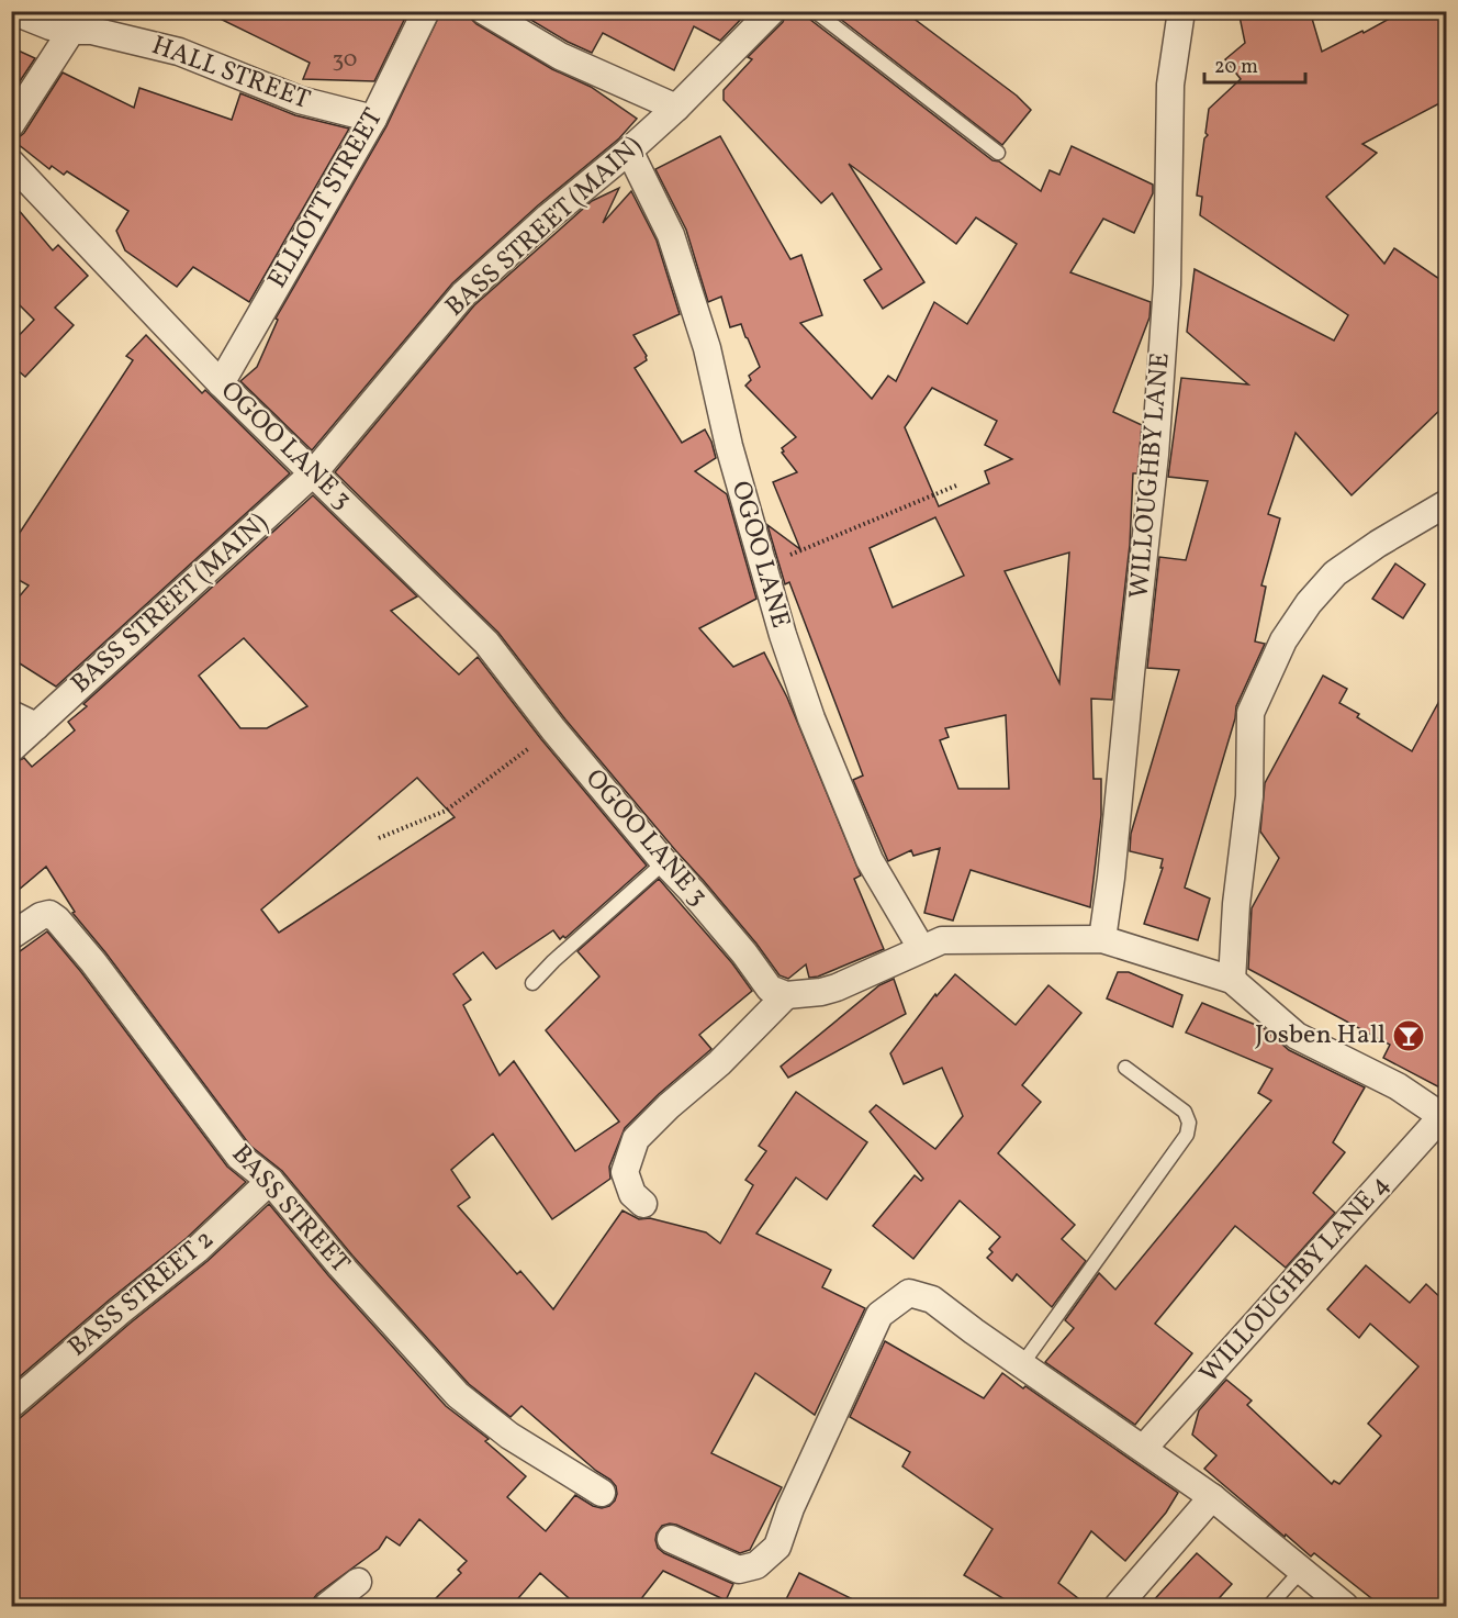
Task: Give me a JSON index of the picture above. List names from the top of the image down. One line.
{"streets":{"street":["HALL STREET","ELLIOTT STREET","BASS STREET (MAIN)","OGOO LANE 3","WILLOUGHBY LANE","OGOO LANE","BASS STREET","WILLOUGHBY LANE 4","BASS STREET 2"]},"crossings":[["HALL STREET","ELLIOTT STREET"],["ELLIOTT STREET","OGOO LANE 3"],["BASS STREET (MAIN)","OGOO LANE 3"],["BASS STREET (MAIN)","OGOO LANE"],["BASS STREET","BASS STREET 2"]],"places":{"bar":["Josben Hall"]},"house_numbers":["30"],"scale_bar":"20 m"}
